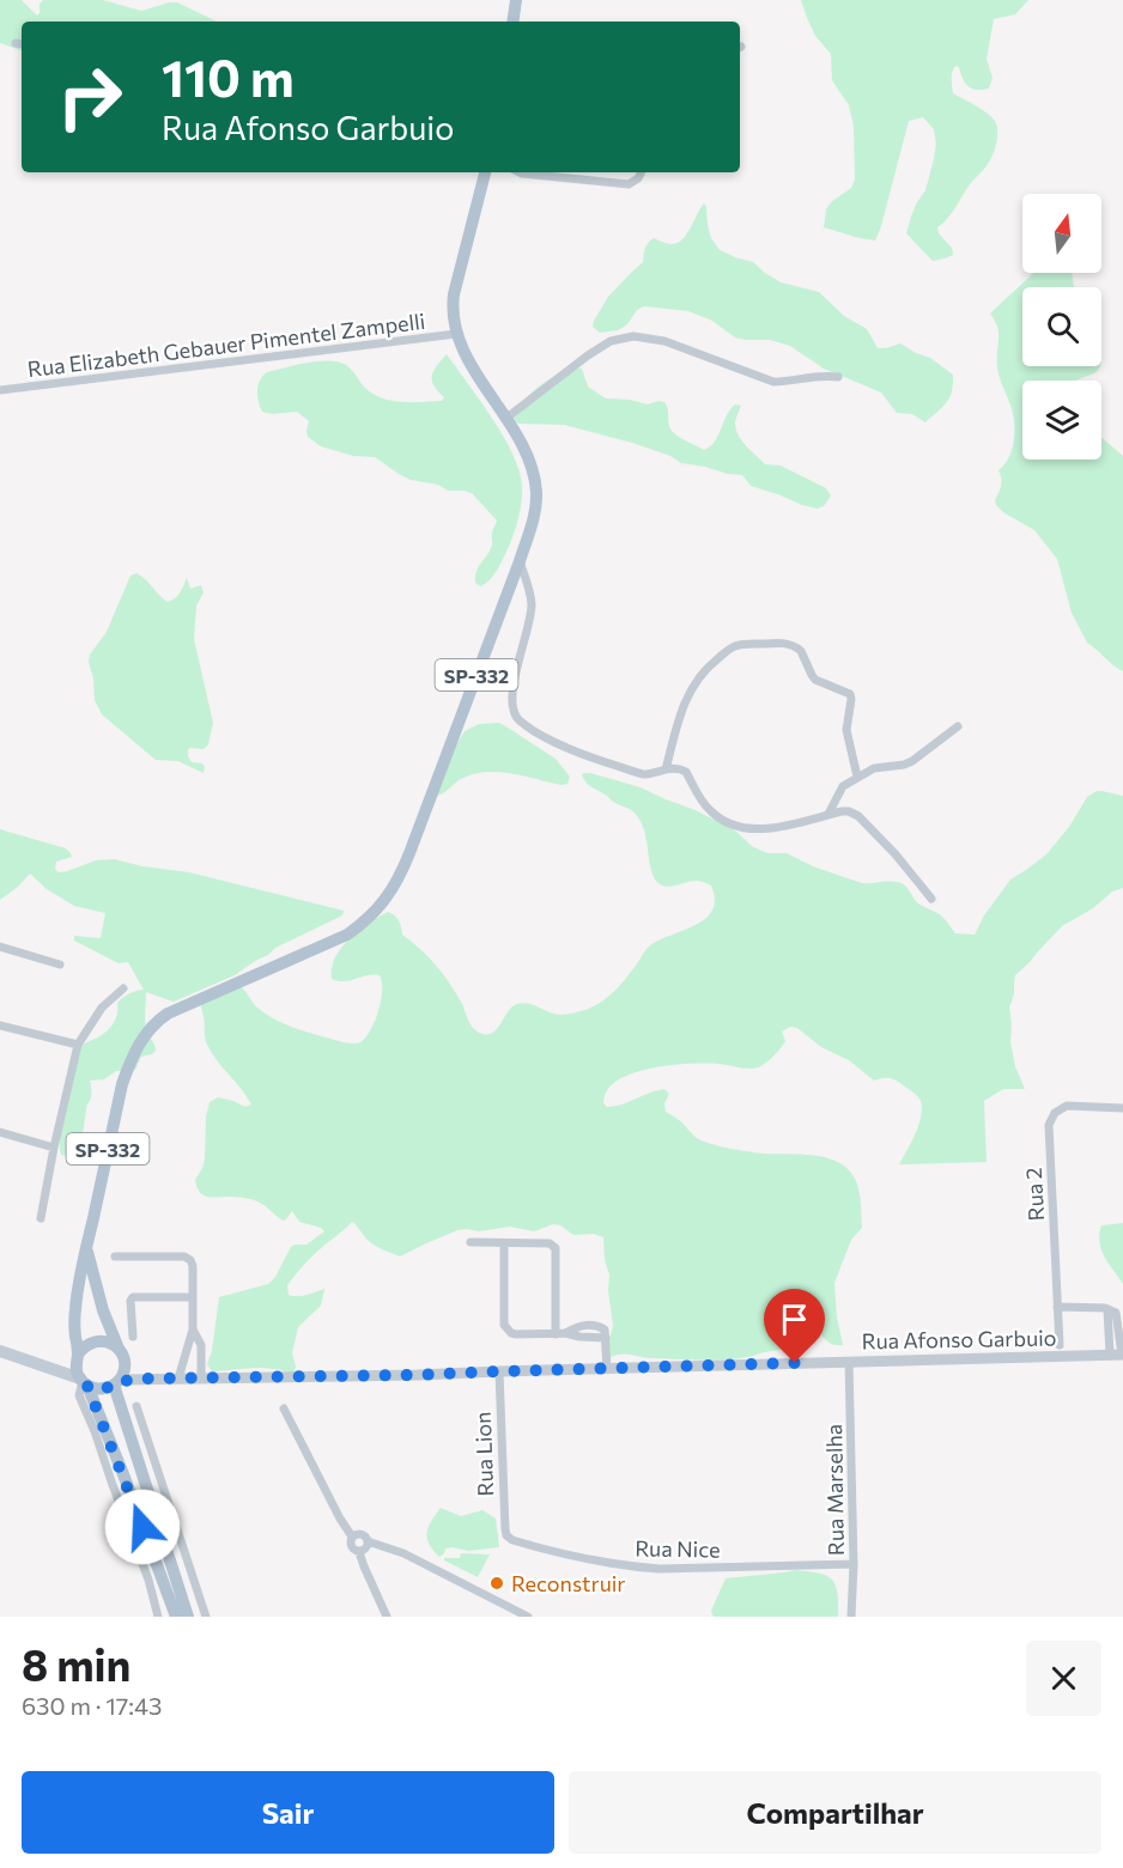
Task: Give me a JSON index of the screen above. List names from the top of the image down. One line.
{"streets":{"main road":["SP-332"],"street":["Rua Elizabeth Gebauer Pimentel Zampelli","Rua 2","Rua Afonso Garbuio","Rua Lion","Rua Marselha","Rua Nice"]},"crossings":[["Rua Elizabeth Gebauer Pimentel Zampelli","SP-332"],["SP-332","Rua Afonso Garbuio"],["Rua Afonso Garbuio","Rua Lion"],["Rua Afonso Garbuio","Rua Marselha"],["Rua Lion","Rua Nice"],["Rua Marselha","Rua Nice"]],"places":["Reconstruir"],"north":"top","page":{"turn":["110 m","Rua Afonso Garbuio"],"heading":["8 min","630 m · 17:43"],"buttons":["Sair","Compartilhar"]}}
